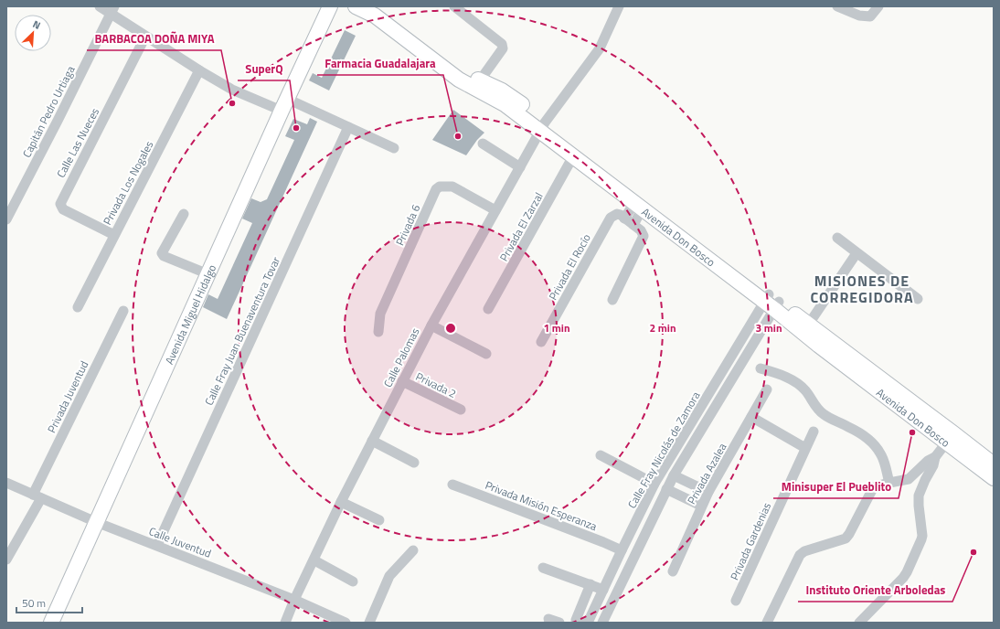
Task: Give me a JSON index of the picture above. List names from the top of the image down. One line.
{"streets":{"street":["Capitán Pedro Urtiaga","Calle Las Nueces","Privada Los Nogales","Privada 6","Privada El Zarzal","Avenida Don Bosco","Privada El Rocío","Avenida Miguel Hidalgo","Calle Fray Juan Buenaventura Tovar","Calle Palomas","Privada 2","Privada Juventud","Calle Fray Nicolás de Zamora","Privada Azalea","Privada Misión Esperanza","Privada Gardenias","Calle Juventud"]},"crossings":[["Calle Las Nueces","Privada Los Nogales"],["Privada 6","Calle Palomas"],["Privada El Zarzal","Avenida Don Bosco"],["Avenida Don Bosco","Calle Palomas"],["Avenida Don Bosco","Calle Fray Nicolás de Zamora"],["Avenida Miguel Hidalgo","Calle Juventud"],["Calle Fray Juan Buenaventura Tovar","Calle Juventud"],["Calle Palomas","Privada 2"],["Calle Palomas","Calle Juventud"],["Privada Juventud","Calle Juventud"],["Calle Fray Nicolás de Zamora","Privada Misión Esperanza"]],"districts":["MISIONES DE CORREGIDORA"],"places":["BARBACOA DOÑA MIYA","SuperQ","Farmacia Guadalajara","Minisuper El Pueblito","Instituto Oriente Arboledas"],"scale_bar":"50 m","north":"top right","rings":["1 min","2 min","3 min"]}
